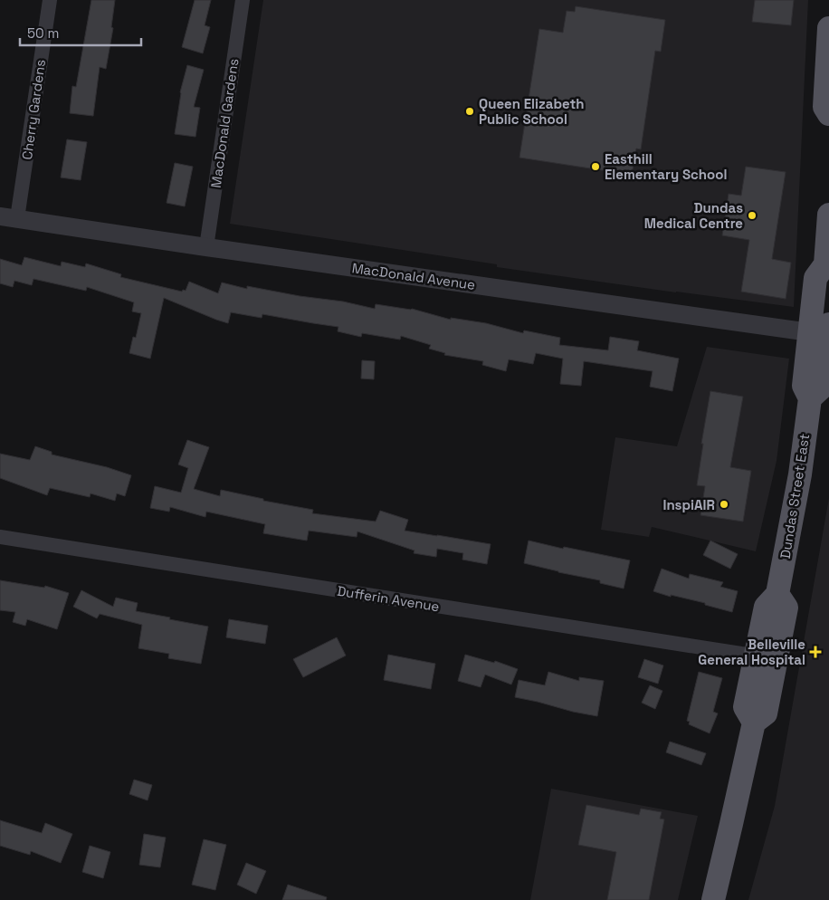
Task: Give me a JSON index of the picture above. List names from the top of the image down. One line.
{"streets":{"main road":["Dundas Street East"],"street":["Cherry Gardens","MacDonald Gardens","MacDonald Avenue","Dufferin Avenue"]},"crossings":[["Cherry Gardens","MacDonald Avenue"],["MacDonald Gardens","MacDonald Avenue"],["MacDonald Avenue","Dundas Street East"],["Dundas Street East","Dufferin Avenue"]],"places":{"other":["Queen Elizabeth Public School","Easthill Elementary School","Dundas Medical Centre","InspiAIR"],"health":["Belleville General Hospital"]},"scale_bar":"50 m"}
